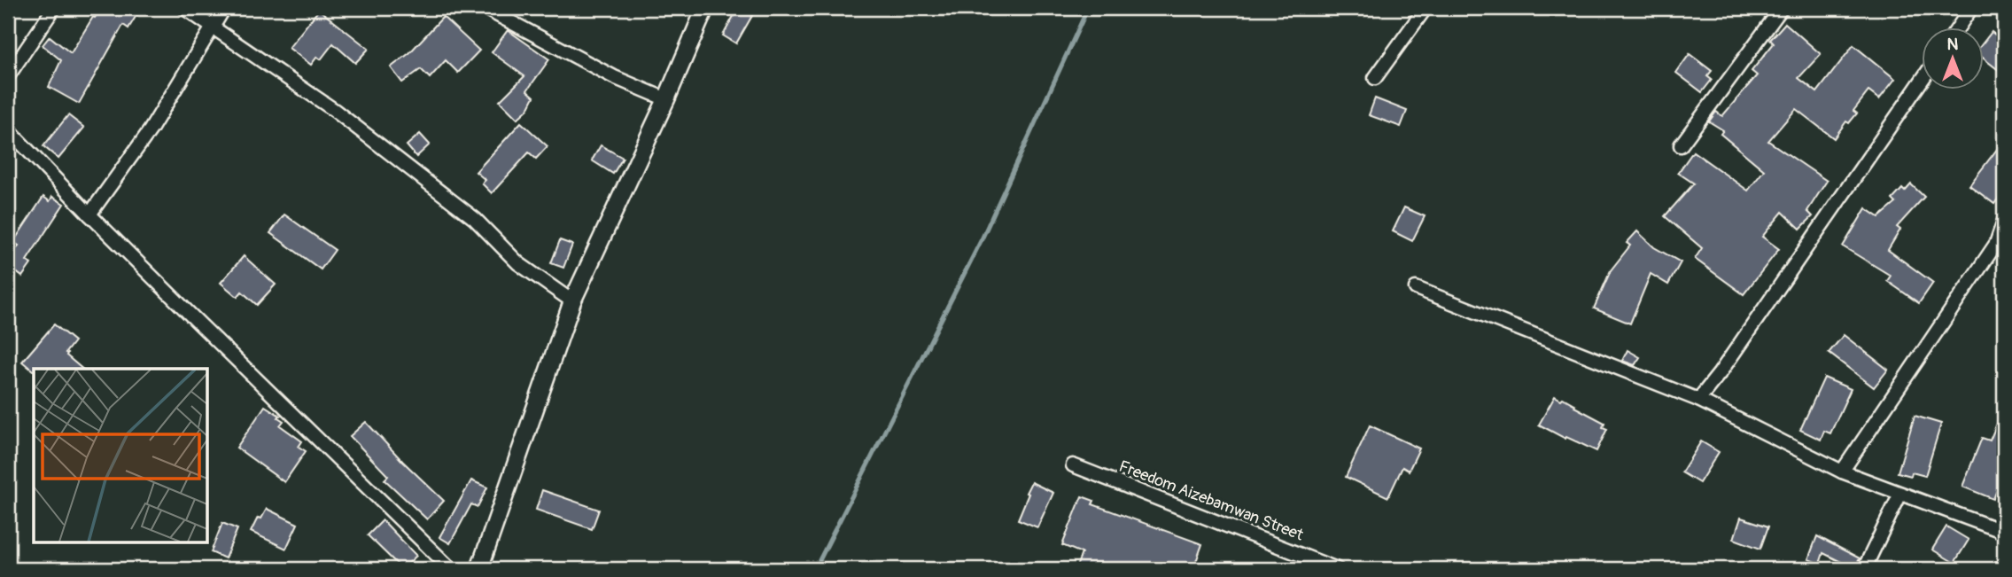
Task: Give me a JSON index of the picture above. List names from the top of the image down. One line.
{"streets":{"street":["Freedom Aizebamwan Street"]},"north":"top"}
